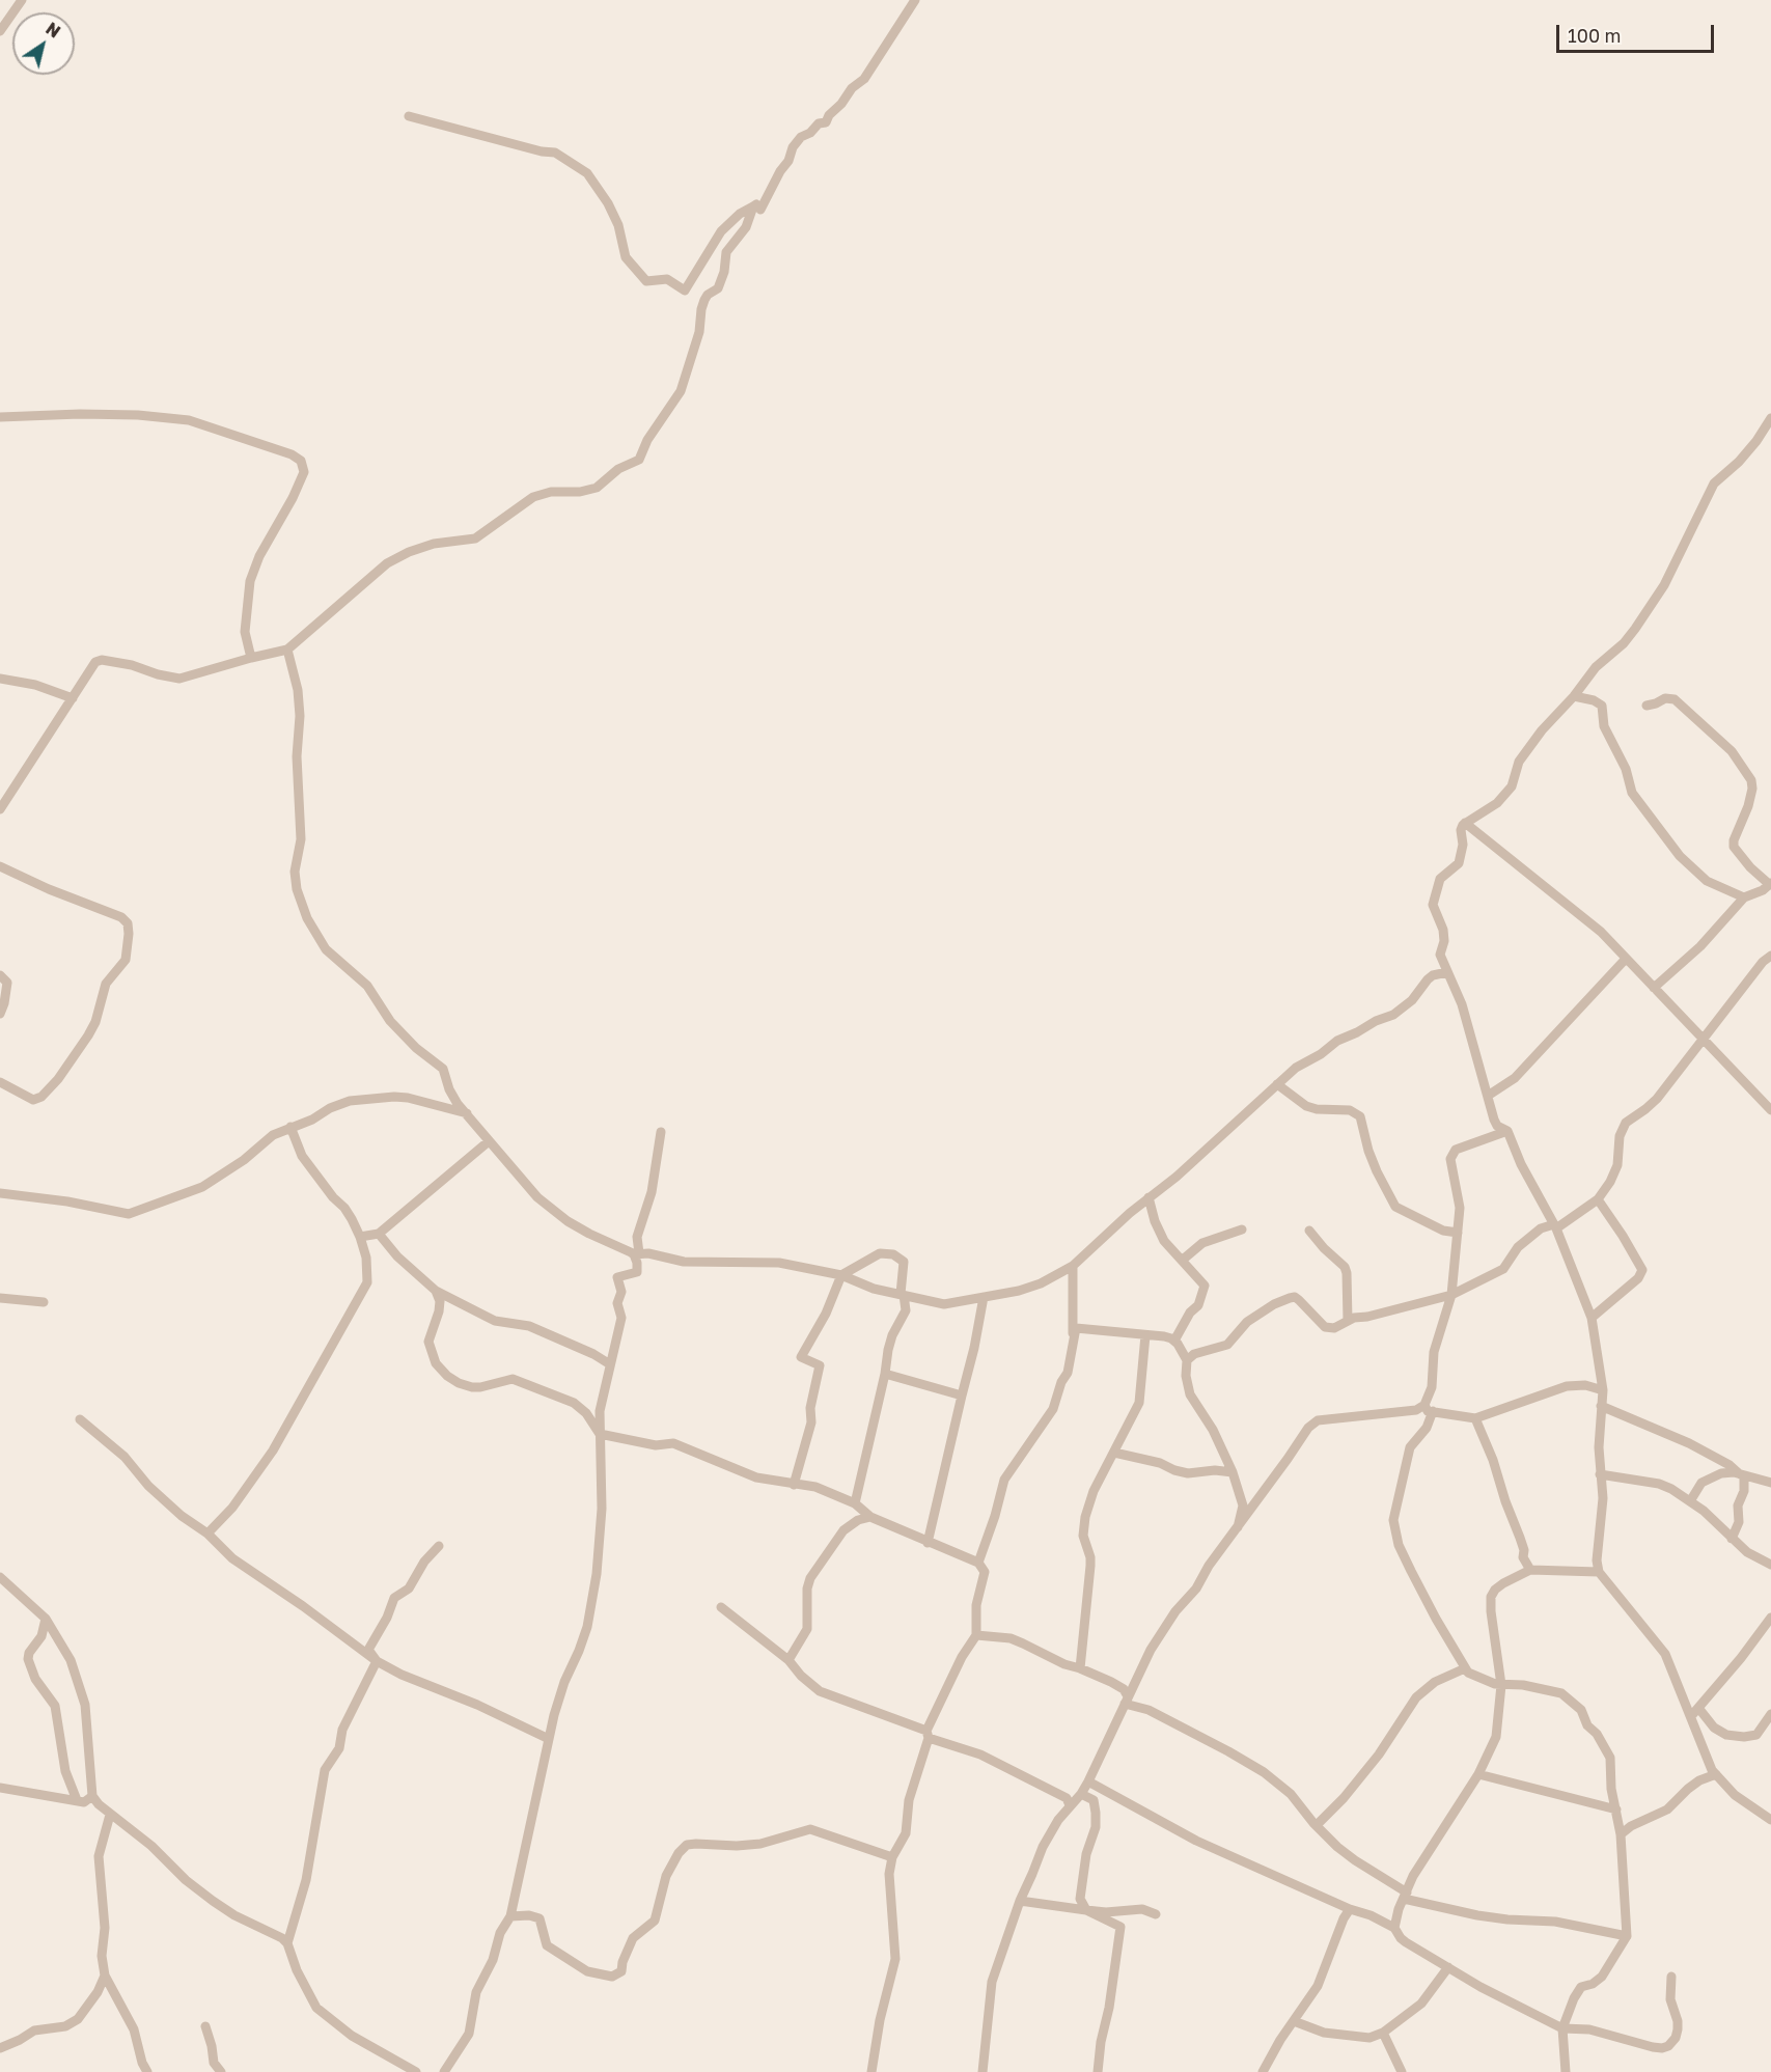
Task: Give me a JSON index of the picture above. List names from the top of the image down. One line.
{"scale_bar":"100 m","north":"top right"}
